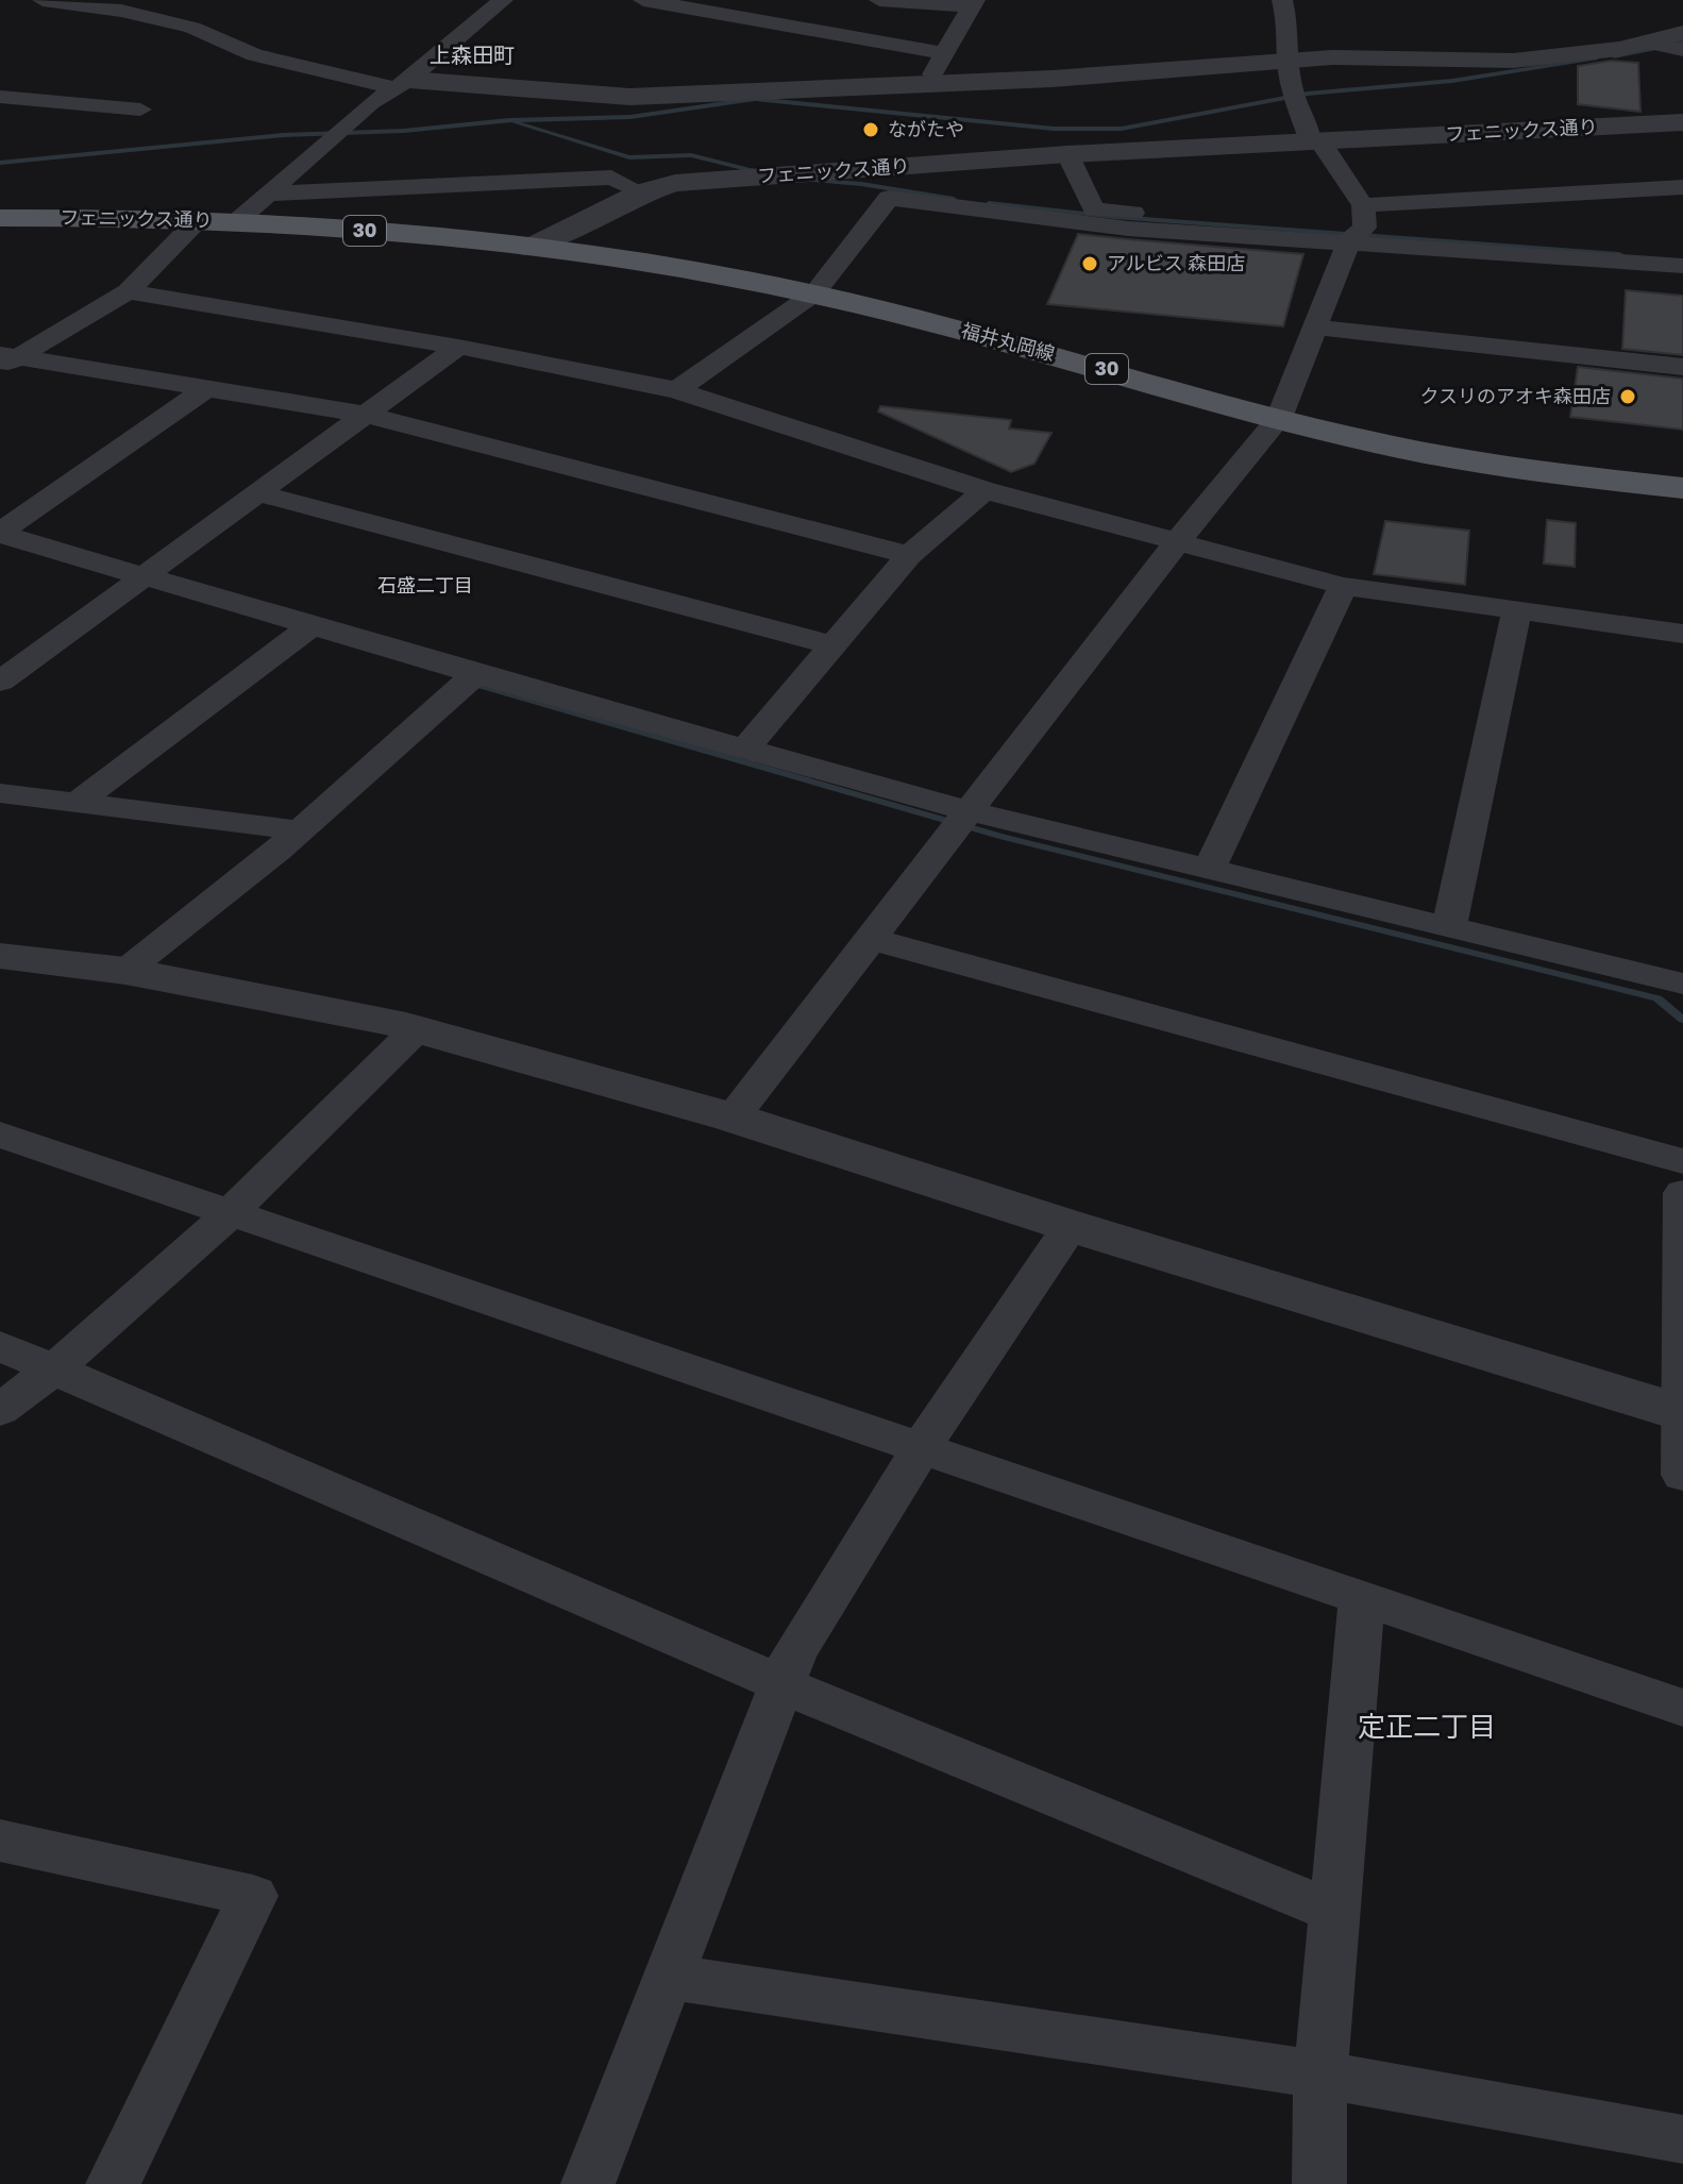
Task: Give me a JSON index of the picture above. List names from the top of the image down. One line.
{"streets":{"main road":["フェニックス通り","30","福井丸岡線"]},"crossings":[["フェニックス通り","福井丸岡線"]],"districts":["上森田町","石盛二丁目","定正二丁目"],"places":["ながたや","アルビス 森田店","クスリのアオキ森田店"]}
